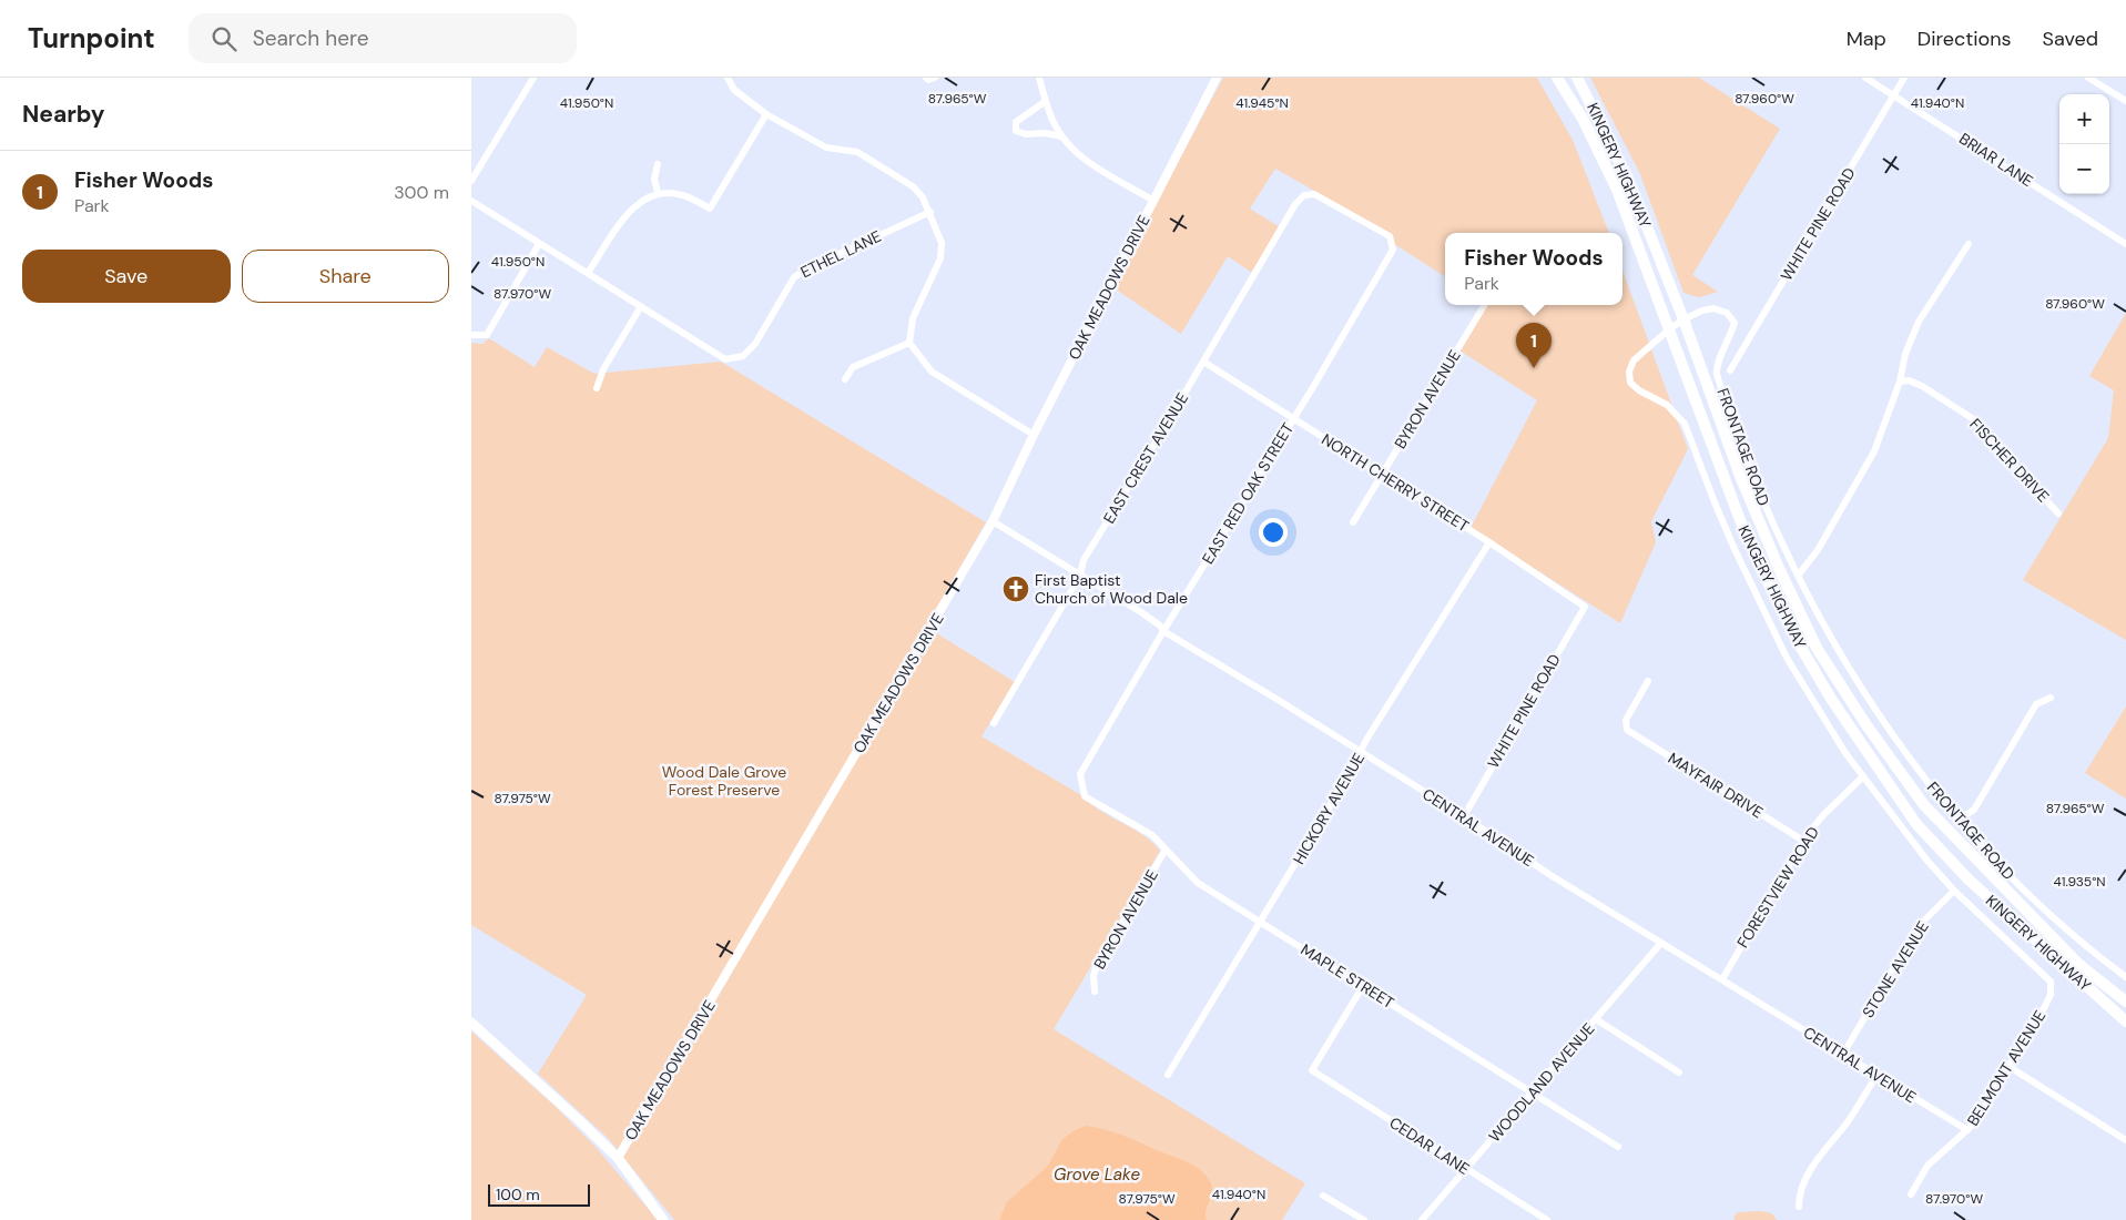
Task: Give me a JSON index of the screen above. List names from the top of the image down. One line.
{"streets":{"highway":["KINGERY HIGHWAY"],"street":["BRIAR LANE","WHITE PINE ROAD","ETHEL LANE","OAK MEADOWS DRIVE","BYRON AVENUE","FRONTAGE ROAD","EAST CREST AVENUE","FISCHER DRIVE","NORTH CHERRY STREET","EAST RED OAK STREET","MAYFAIR DRIVE","HICKORY AVENUE","CENTRAL AVENUE","FORESTVIEW ROAD","STONE AVENUE","MAPLE STREET","BELMONT AVENUE","WOODLAND AVENUE","CEDAR LANE"]},"crossings":[["BRIAR LANE","WHITE PINE ROAD"],["KINGERY HIGHWAY","FRONTAGE ROAD"],["WHITE PINE ROAD","NORTH CHERRY STREET"],["WHITE PINE ROAD","CENTRAL AVENUE"],["OAK MEADOWS DRIVE","CENTRAL AVENUE"],["BYRON AVENUE","NORTH CHERRY STREET"],["BYRON AVENUE","MAPLE STREET"],["FRONTAGE ROAD","FORESTVIEW ROAD"],["FRONTAGE ROAD","STONE AVENUE"],["FRONTAGE ROAD","BELMONT AVENUE"],["EAST CREST AVENUE","NORTH CHERRY STREET"],["EAST CREST AVENUE","EAST RED OAK STREET"],["EAST CREST AVENUE","CENTRAL AVENUE"],["NORTH CHERRY STREET","EAST RED OAK STREET"],["NORTH CHERRY STREET","HICKORY AVENUE"],["EAST RED OAK STREET","CENTRAL AVENUE"],["EAST RED OAK STREET","MAPLE STREET"],["MAYFAIR DRIVE","FORESTVIEW ROAD"],["HICKORY AVENUE","CENTRAL AVENUE"],["HICKORY AVENUE","MAPLE STREET"],["CENTRAL AVENUE","FORESTVIEW ROAD"],["CENTRAL AVENUE","STONE AVENUE"],["CENTRAL AVENUE","BELMONT AVENUE"],["CENTRAL AVENUE","WOODLAND AVENUE"],["MAPLE STREET","WOODLAND AVENUE"],["MAPLE STREET","CEDAR LANE"],["WOODLAND AVENUE","CEDAR LANE"]],"water":["Grove Lake"],"parks":["Wood Dale Grove Forest Preserve"],"places":{"church":["First Baptist Church of Wood Dale"]},"scale_bar":"100 m","page":{"header":"Turnpoint","search":"Search here","nav":["Map","Directions","Saved"],"heading":"Nearby","map_buttons":["+","−"],"list":[{"mark":"1","name":"Fisher Woods","note":"Park","value":"300 m"}],"buttons":["Save","Share"],"popup":["Fisher Woods","Park"],"pins":"1","scale":"100 m"},"coordinates":["87.965°W","87.960°W","41.950°N","41.945°N","41.940°N","87.970°W","87.975°W","41.935°N"]}
